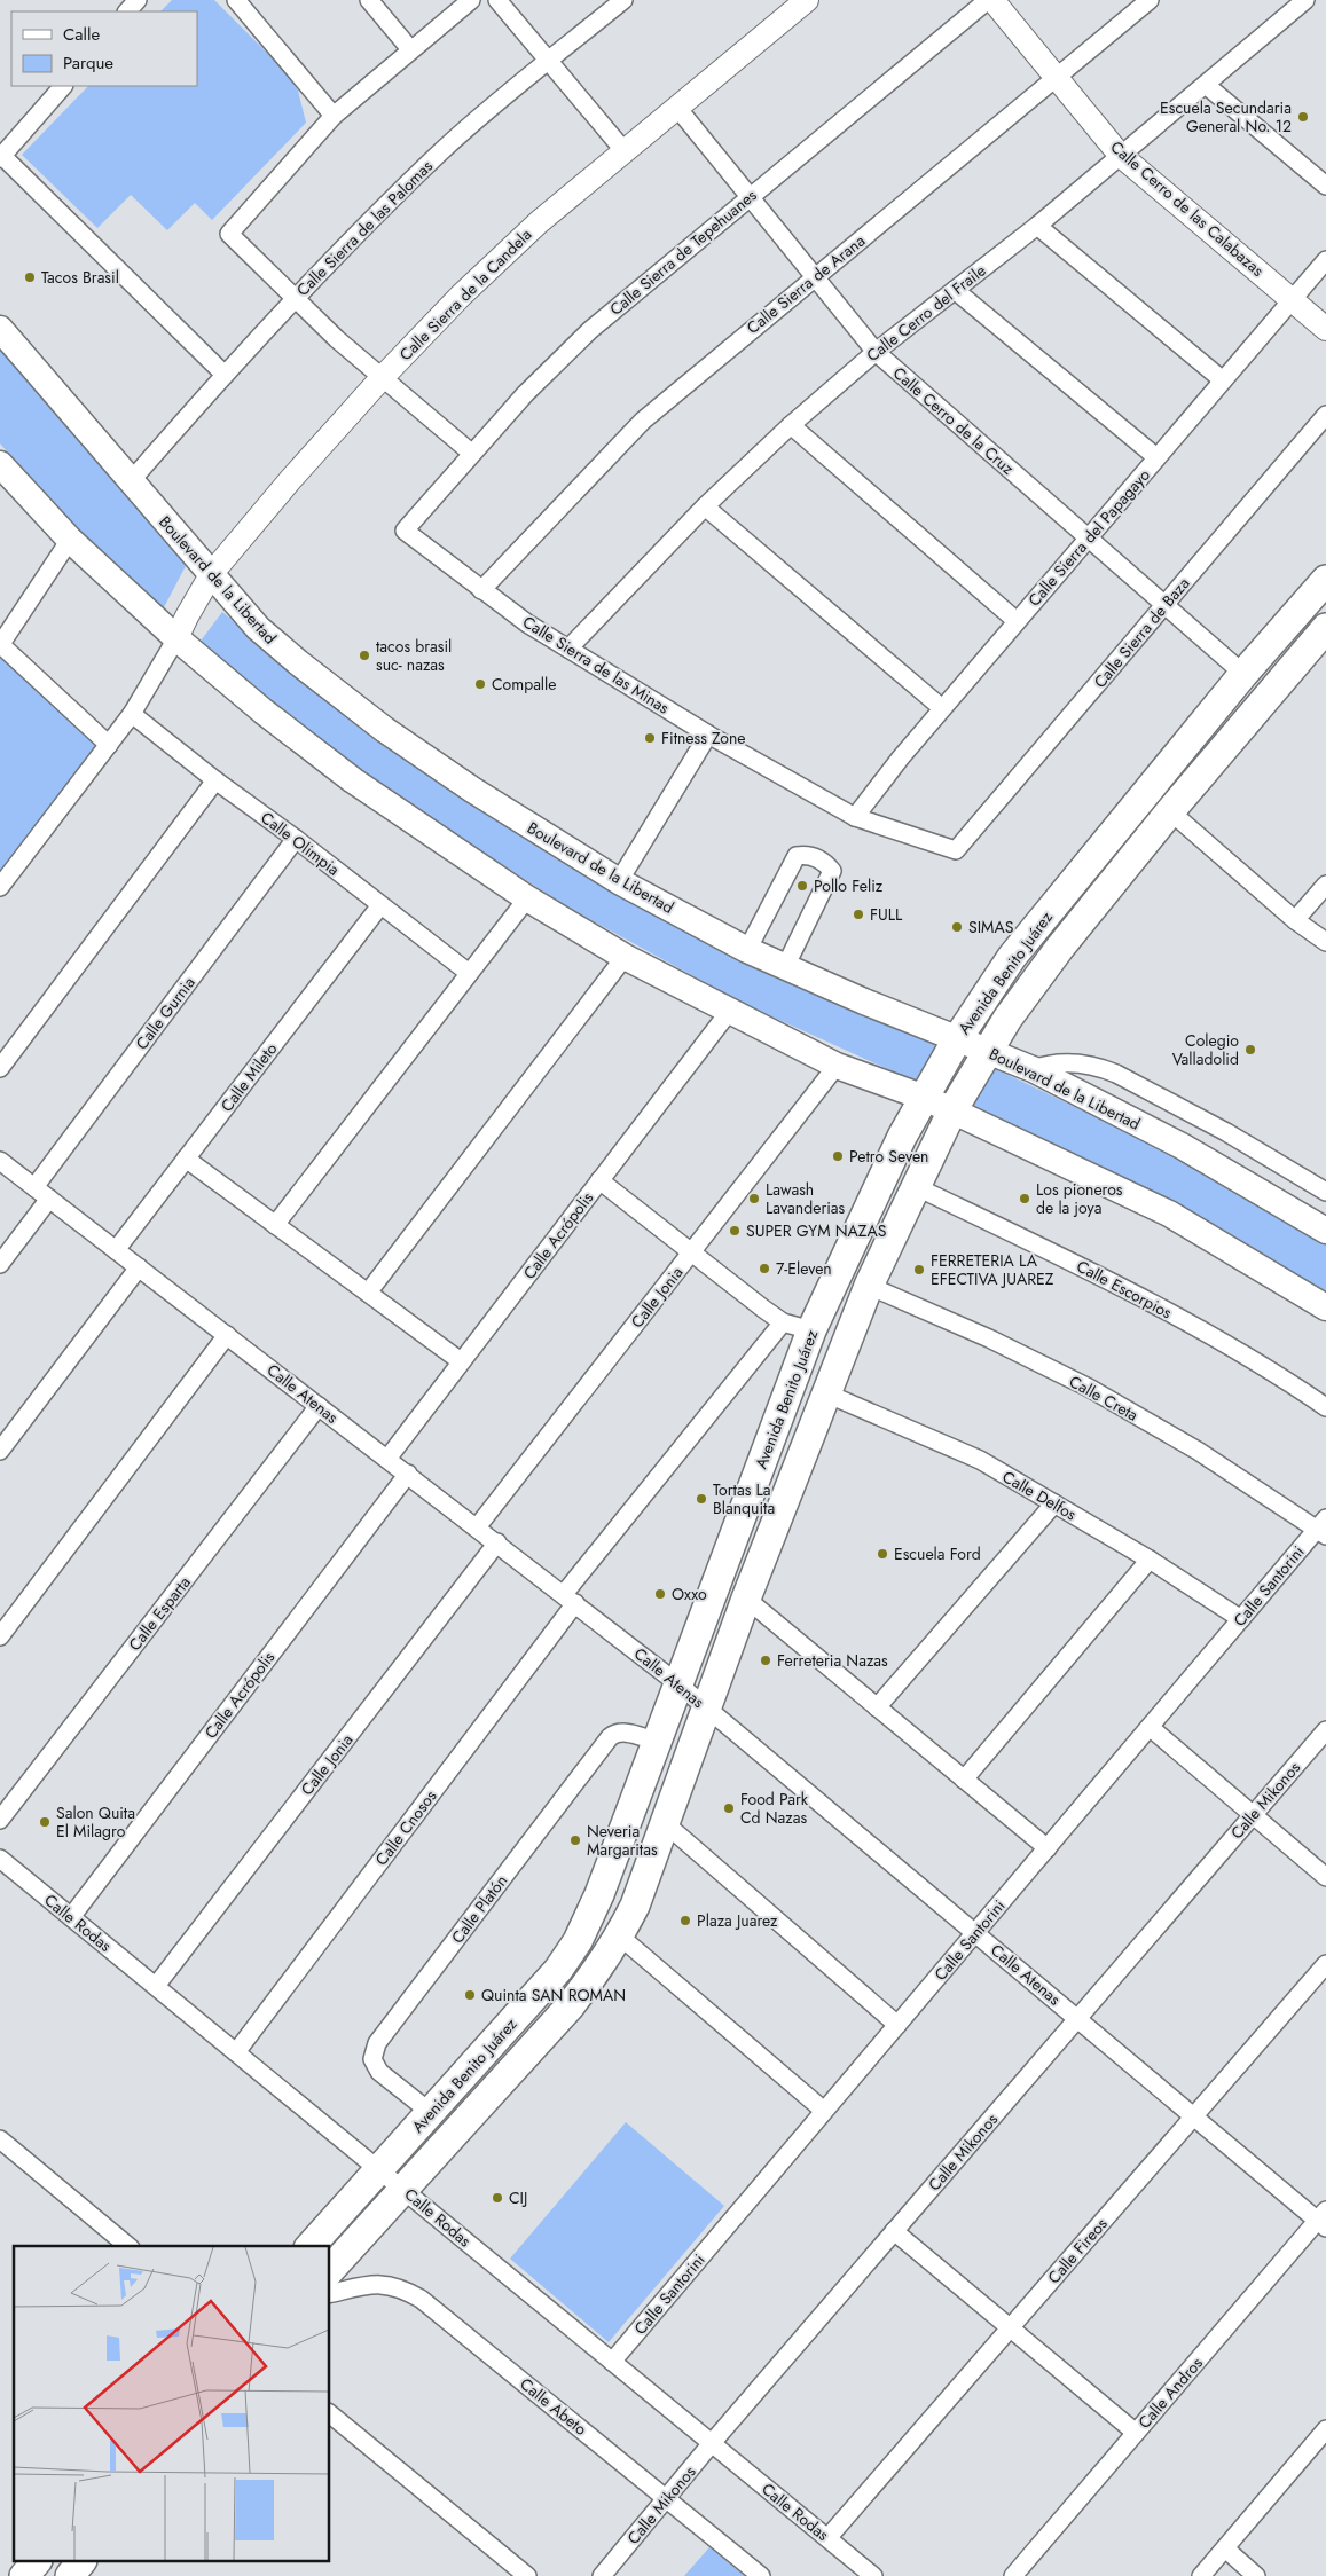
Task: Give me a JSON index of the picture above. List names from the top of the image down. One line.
{"streets":{"main road":["Boulevard de la Libertad","Avenida Benito Juárez"],"street":["Calle Cerro de las Calabazas","Calle Sierra de las Palomas","Calle Sierra de Tepehuanes","Calle Sierra de Arana","Calle Sierra de la Candela","Calle Cerro del Fraile","Calle Cerro de la Cruz","Calle Sierra del Papagayo","Calle Sierra de Baza","Calle Sierra de las Minas","Calle Olimpia","Calle Gurnia","Calle Mileto","Calle Acrópolis","Calle Escorpios","Calle Jonia","Calle Atenas","Calle Creta","Calle Delfos","Calle Santorini","Calle Esparta","Calle Mikonos","Calle Cnosos","Calle Platón","Calle Rodas","Calle Fireos","Calle Andros","Calle Abeto"]},"crossings":[["Calle Cerro de las Calabazas","Calle Sierra de Arana"],["Calle Cerro de las Calabazas","Calle Cerro del Fraile"],["Calle Cerro de las Calabazas","Calle Sierra del Papagayo"],["Calle Sierra de las Palomas","Boulevard de la Libertad"],["Calle Sierra de Tepehuanes","Calle Cerro de la Cruz"],["Calle Sierra de Tepehuanes","Calle Sierra de las Minas"],["Calle Sierra de Arana","Calle Cerro de la Cruz"],["Calle Sierra de Arana","Calle Sierra de las Minas"],["Calle Sierra de la Candela","Calle Cerro de la Cruz"],["Calle Sierra de la Candela","Boulevard de la Libertad"],["Calle Cerro del Fraile","Calle Cerro de la Cruz"],["Calle Cerro del Fraile","Calle Sierra de las Minas"],["Calle Cerro de la Cruz","Calle Sierra del Papagayo"],["Calle Cerro de la Cruz","Calle Sierra de Baza"],["Calle Cerro de la Cruz","Avenida Benito Juárez"],["Calle Sierra del Papagayo","Calle Sierra de las Minas"],["Boulevard de la Libertad","Avenida Benito Juárez"],["Calle Sierra de Baza","Calle Sierra de las Minas"],["Calle Olimpia","Calle Gurnia"],["Calle Olimpia","Calle Mileto"],["Avenida Benito Juárez","Calle Escorpios"],["Avenida Benito Juárez","Calle Atenas"],["Avenida Benito Juárez","Calle Creta"],["Avenida Benito Juárez","Calle Delfos"],["Avenida Benito Juárez","Calle Platón"],["Avenida Benito Juárez","Calle Rodas"],["Calle Gurnia","Calle Atenas"],["Calle Mileto","Calle Atenas"],["Calle Acrópolis","Calle Atenas"],["Calle Acrópolis","Calle Rodas"],["Calle Jonia","Calle Atenas"],["Calle Jonia","Calle Rodas"],["Calle Atenas","Calle Santorini"],["Calle Atenas","Calle Esparta"],["Calle Atenas","Calle Mikonos"],["Calle Atenas","Calle Cnosos"],["Calle Atenas","Calle Fireos"],["Calle Atenas","Calle Andros"],["Calle Creta","Calle Santorini"],["Calle Delfos","Calle Santorini"],["Calle Santorini","Calle Rodas"],["Calle Mikonos","Calle Rodas"],["Calle Mikonos","Calle Abeto"],["Calle Cnosos","Calle Rodas"],["Calle Rodas","Calle Fireos"]],"places":["Escuela Secundaria General No. 12","Tacos Brasil","tacos brasil suc- nazas","Compalle","Fitness Zone","Pollo Feliz","FULL","SIMAS","Colegio Valladolid","Petro Seven","Lawash Lavanderias","Los pioneros de la joya","SUPER GYM NAZAS","7-Eleven","FERRETERIA LA EFECTIVA JUAREZ","Tortas La Blanquita","Escuela Ford","Oxxo","Ferreteria Nazas","Food Park Cd Nazas","Salon Quita El Milagro","Neveria Margaritas","Plaza Juarez","Quinta SAN ROMAN","CIJ"],"legend":["Calle","Parque"]}
